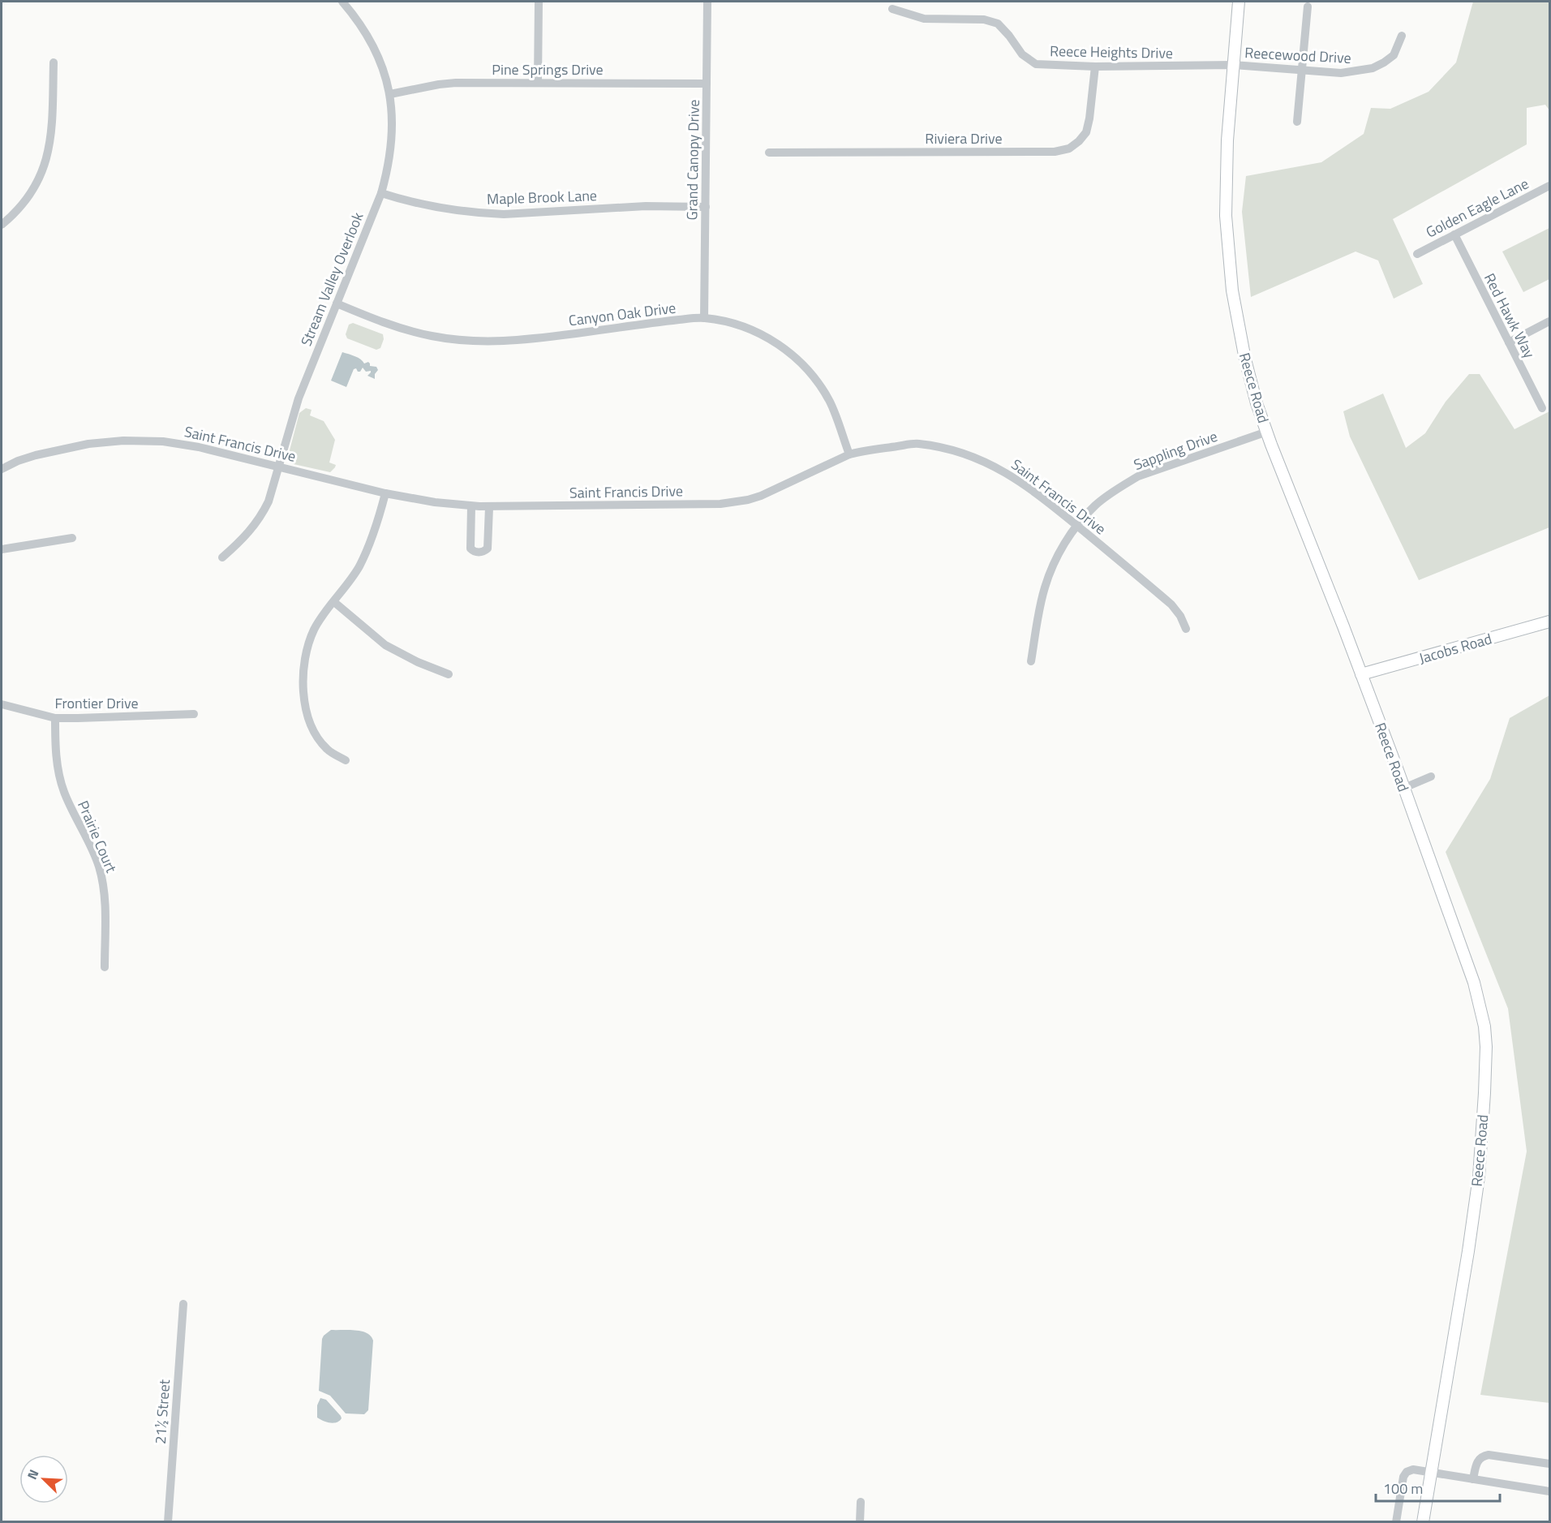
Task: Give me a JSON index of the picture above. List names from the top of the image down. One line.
{"streets":{"main road":["Reece Road","Jacobs Road"],"street":["Reece Heights Drive","Reecewood Drive","Pine Springs Drive","Riviera Drive","Grand Canopy Drive","Maple Brook Lane","Golden Eagle Lane","Stream Valley Overlook","Canyon Oak Drive","Red Hawk Way","Saint Francis Drive","Sappling Drive","Frontier Drive","Prairie Court","21½ Street"]},"crossings":[["Reece Heights Drive","Reecewood Drive"],["Reece Heights Drive","Riviera Drive"],["Reece Heights Drive","Reece Road"],["Reecewood Drive","Reece Road"],["Pine Springs Drive","Grand Canopy Drive"],["Pine Springs Drive","Stream Valley Overlook"],["Grand Canopy Drive","Maple Brook Lane"],["Grand Canopy Drive","Canyon Oak Drive"],["Maple Brook Lane","Stream Valley Overlook"],["Golden Eagle Lane","Red Hawk Way"],["Stream Valley Overlook","Canyon Oak Drive"],["Stream Valley Overlook","Saint Francis Drive"],["Canyon Oak Drive","Saint Francis Drive"],["Reece Road","Sappling Drive"],["Reece Road","Jacobs Road"],["Saint Francis Drive","Sappling Drive"],["Frontier Drive","Prairie Court"]],"scale_bar":"100 m","north":"top left"}
